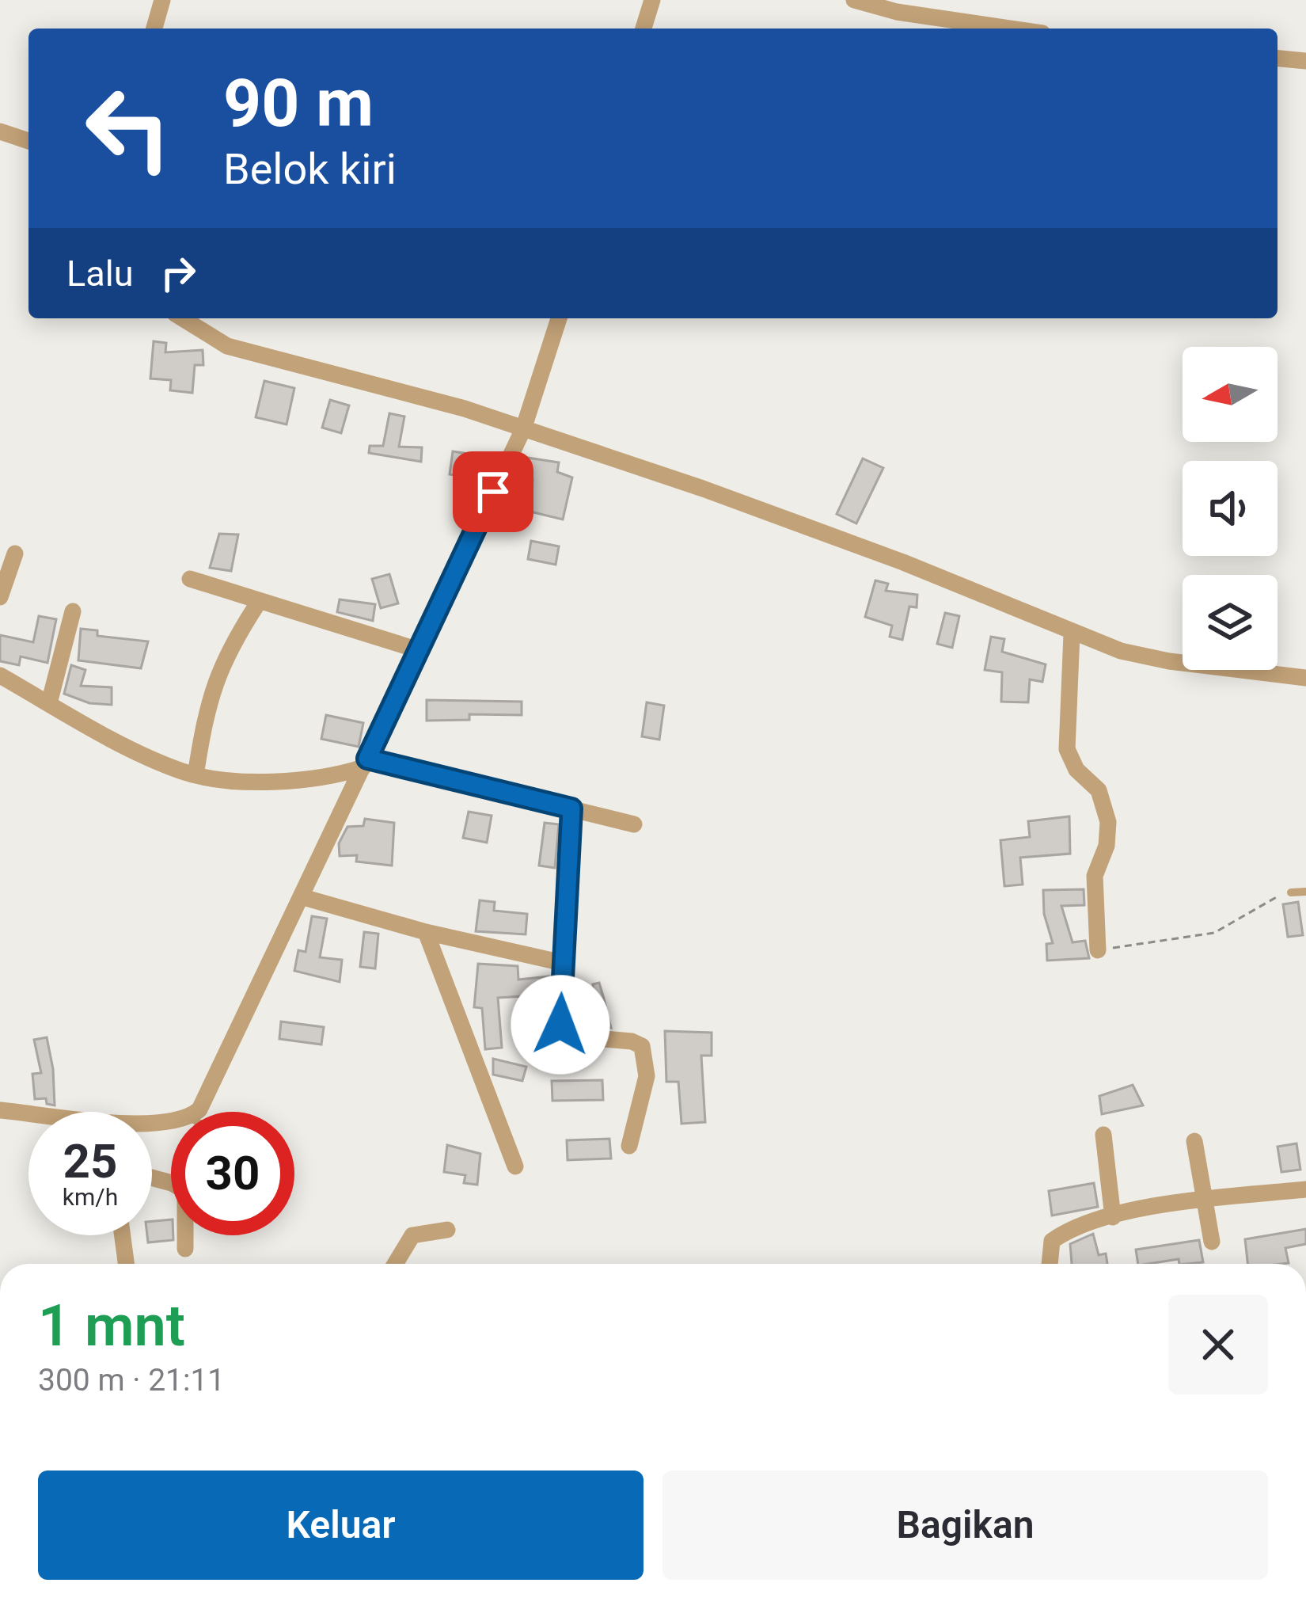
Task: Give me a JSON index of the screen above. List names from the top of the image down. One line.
{"north":"left","page":{"turn":["90 m","Belok kiri"],"then":"Lalu","speed":"25 km/h","limit":"30","heading":["1 mnt","300 m · 21:11"],"buttons":["Keluar","Bagikan"]}}
